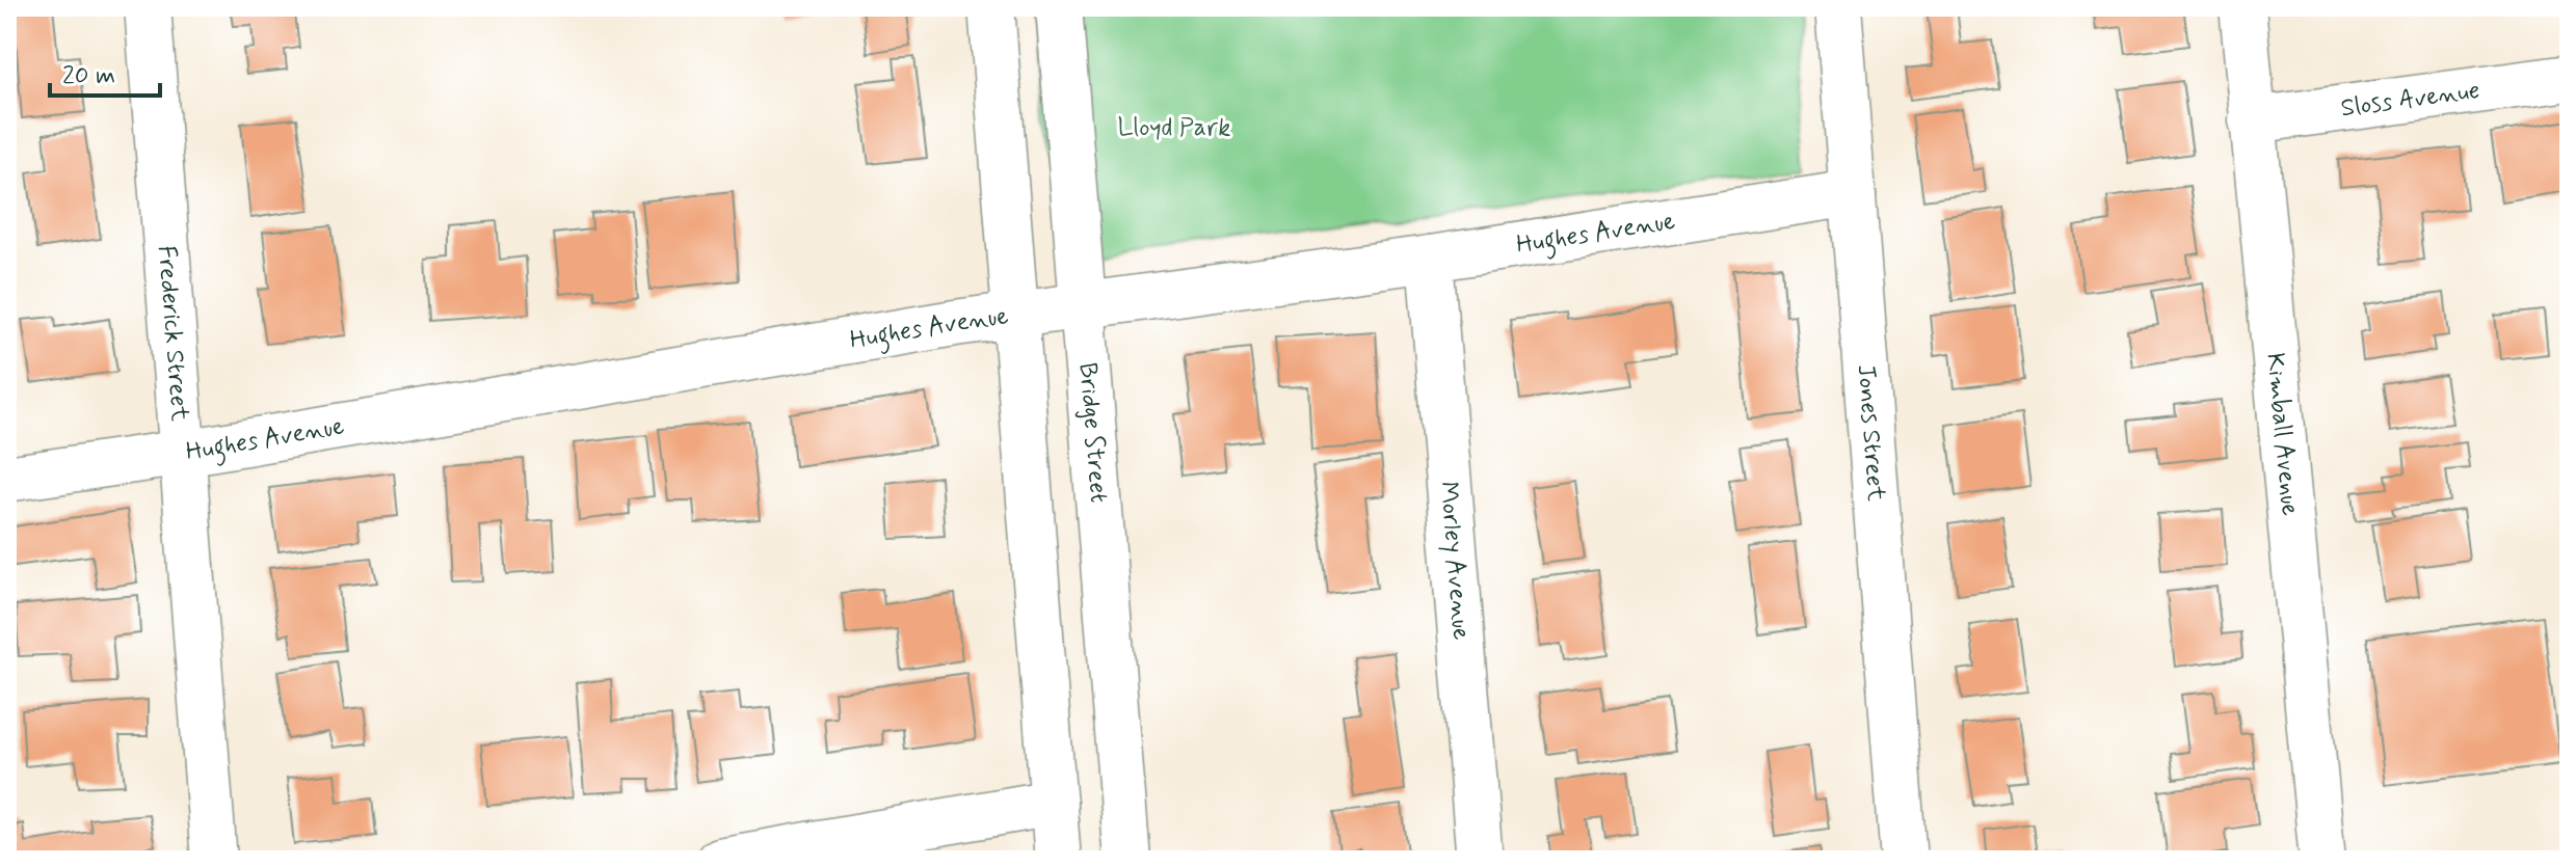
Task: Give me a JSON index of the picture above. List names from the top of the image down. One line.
{"streets":{"street":["Sloss Avenue","Hughes Avenue","Frederick Street","Bridge Street","Jones Street","Kimball Avenue","Morley Avenue"]},"crossings":[["Sloss Avenue","Kimball Avenue"],["Hughes Avenue","Frederick Street"],["Hughes Avenue","Bridge Street"],["Hughes Avenue","Jones Street"],["Hughes Avenue","Morley Avenue"]],"parks":["Lloyd Park"],"scale_bar":"20 m"}
